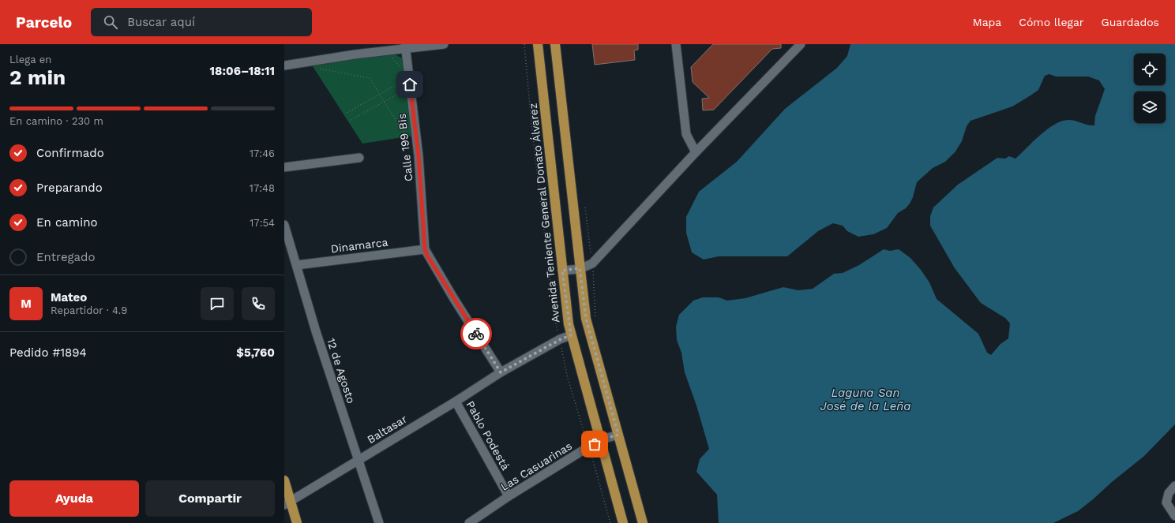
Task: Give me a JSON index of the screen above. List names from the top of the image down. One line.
{"streets":{"main road":["Avenida Teniente General Donato Álvarez"],"street":["Calle 199 Bis","Dinamarca","12 de Agosto","Baltasar","Pablo Podestá","Las Casuarinas"]},"crossings":[["Calle 199 Bis","Dinamarca"],["Avenida Teniente General Donato Álvarez","Baltasar"],["Avenida Teniente General Donato Álvarez","Las Casuarinas"],["Dinamarca","12 de Agosto"],["12 de Agosto","Baltasar"],["Baltasar","Pablo Podestá"],["Pablo Podestá","Las Casuarinas"]],"water":["Laguna San José de la Leña"],"page":{"header":"Parcelo","search":"Buscar aquí","nav":["Mapa","Cómo llegar","Guardados"],"heading":["2 min","Llega en","18:06–18:11"],"panel":["Mateo","Repartidor · 4.9","Pedido #1894","$5,760"],"bar":"En camino · 230 m","list":[["Confirmado","17:46"],["Preparando","17:48"],["En camino","17:54"],"Entregado"],"round":"M","buttons":["Ayuda","Compartir"]}}
